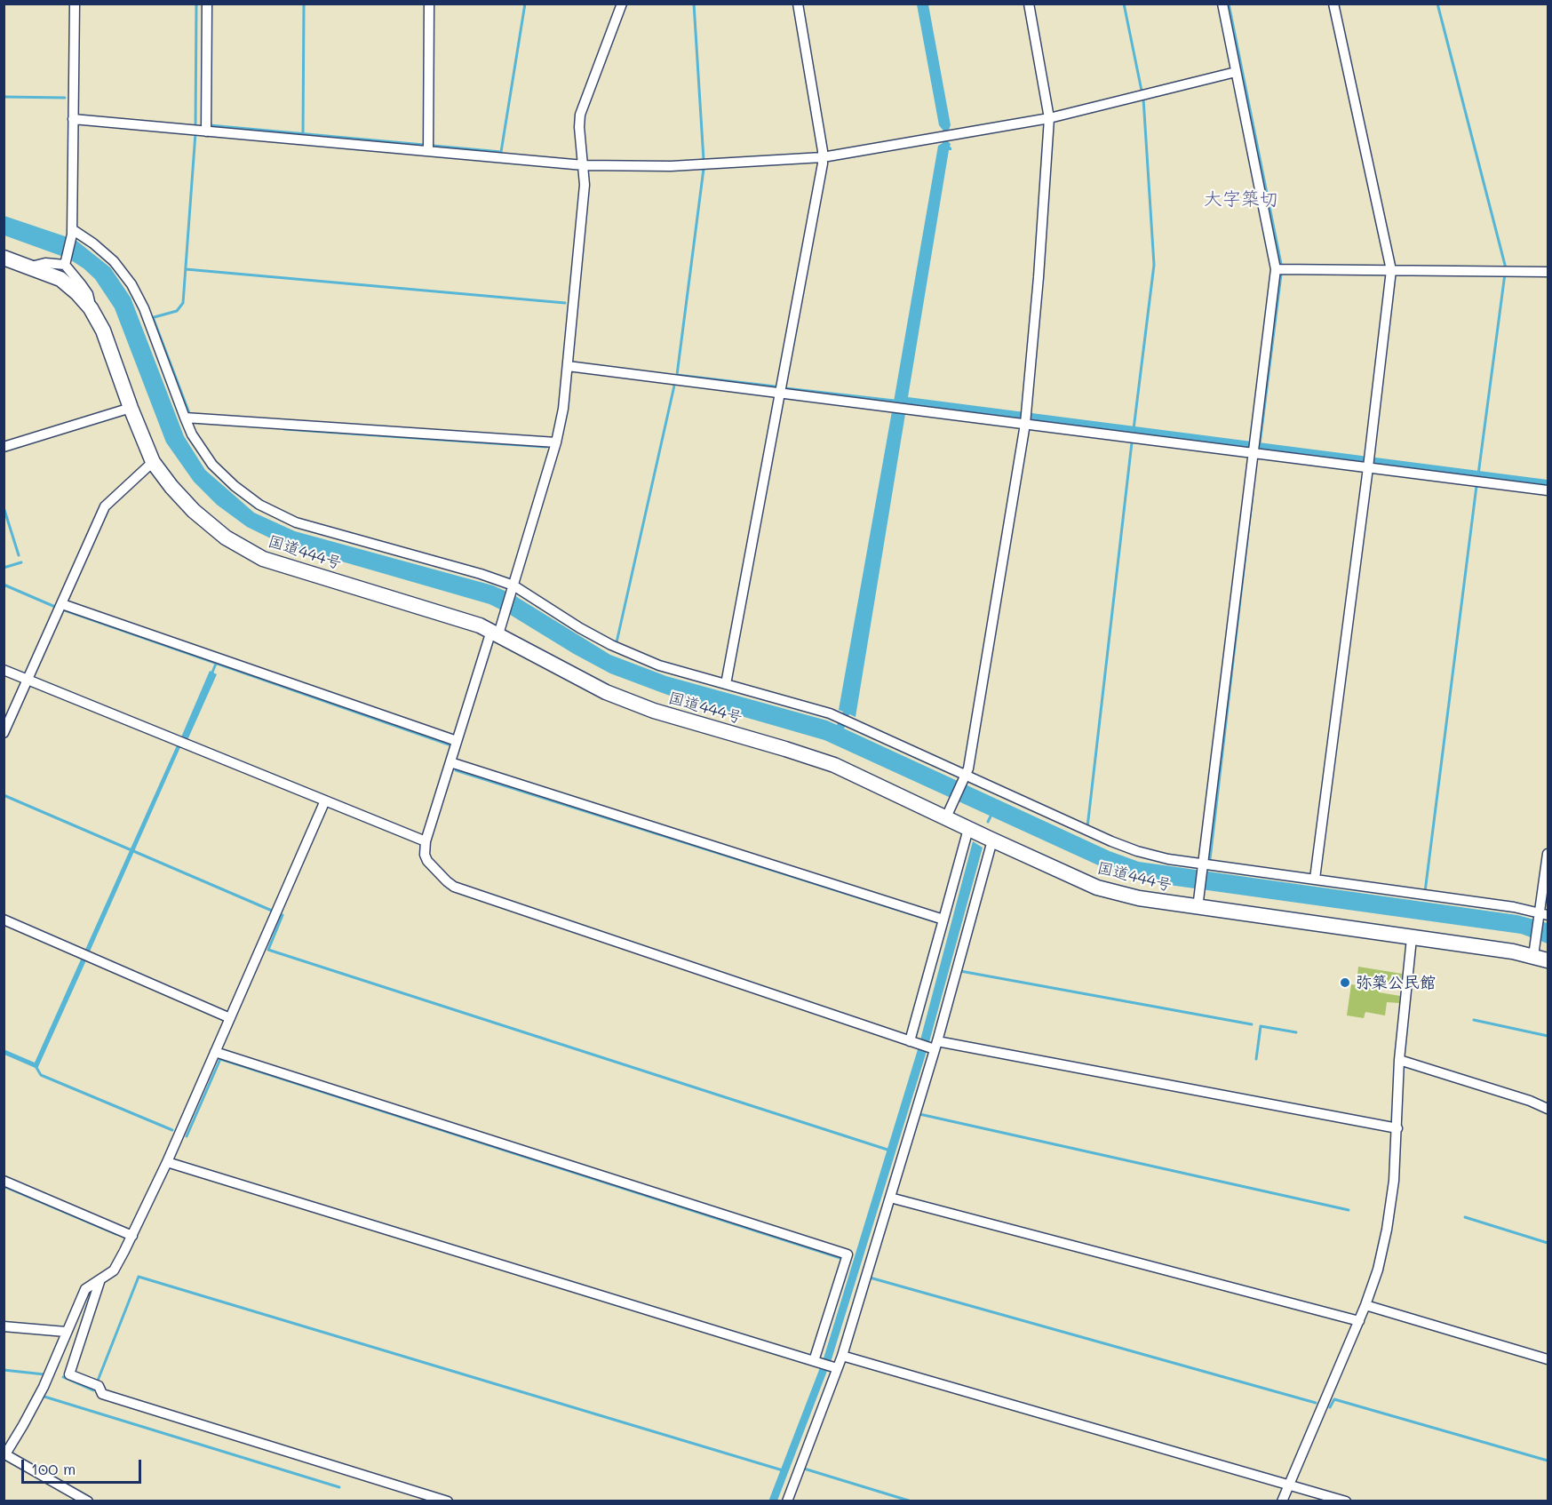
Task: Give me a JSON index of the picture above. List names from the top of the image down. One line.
{"streets":{"highway":["国道444号"]},"districts":["大字築切"],"places":["弥築公民館"],"scale_bar":"100 m"}
